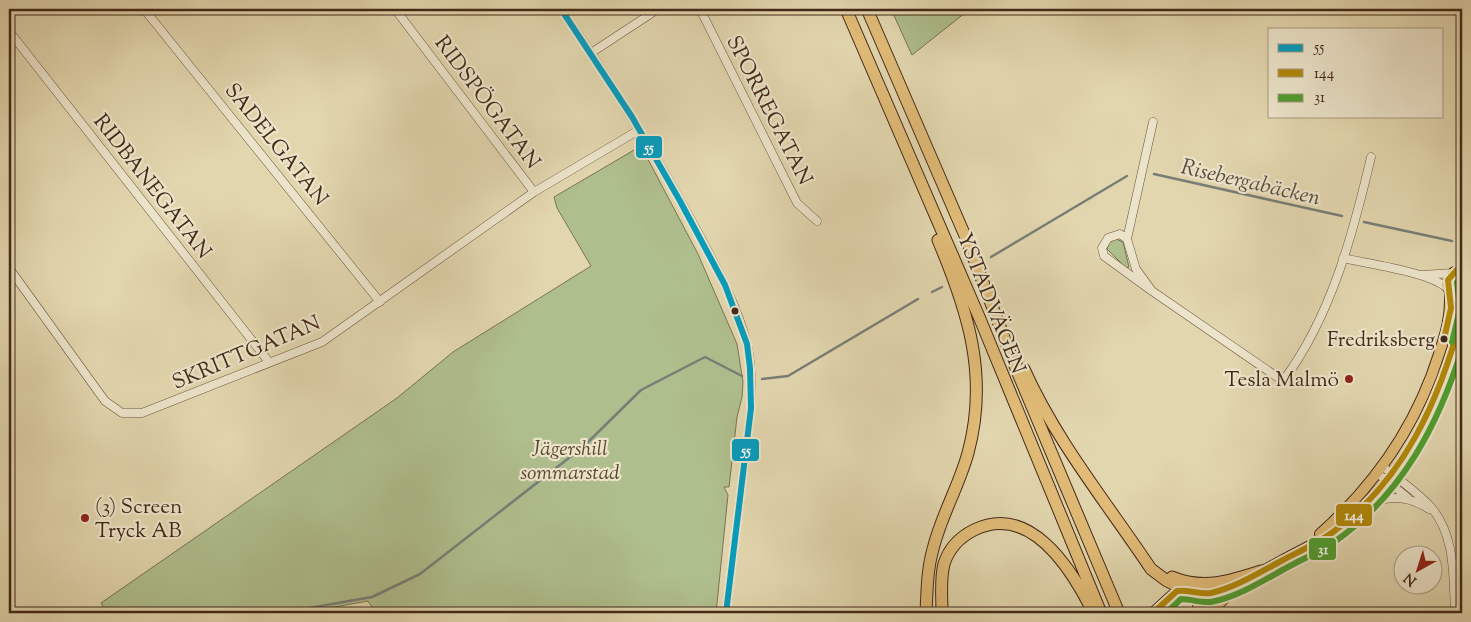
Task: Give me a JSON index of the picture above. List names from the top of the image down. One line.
{"streets":{"highway":["YSTADVÄGEN"],"street":["RIDSPÖGATAN","SPORREGATAN","SADELGATAN","RIDBANEGATAN","SKRITTGATAN"]},"crossings":[["RIDSPÖGATAN","SKRITTGATAN"],["SADELGATAN","SKRITTGATAN"],["RIDBANEGATAN","SKRITTGATAN"]],"water":["Risebergabäcken"],"parks":["Jägershill sommarstad"],"places":["Fredriksberg","Tesla Malmö","(3) Screen Tryck AB"],"lines":["transit line 55","transit line 144","transit line 31"],"legend":["55","144","31"],"north":"bottom left"}
